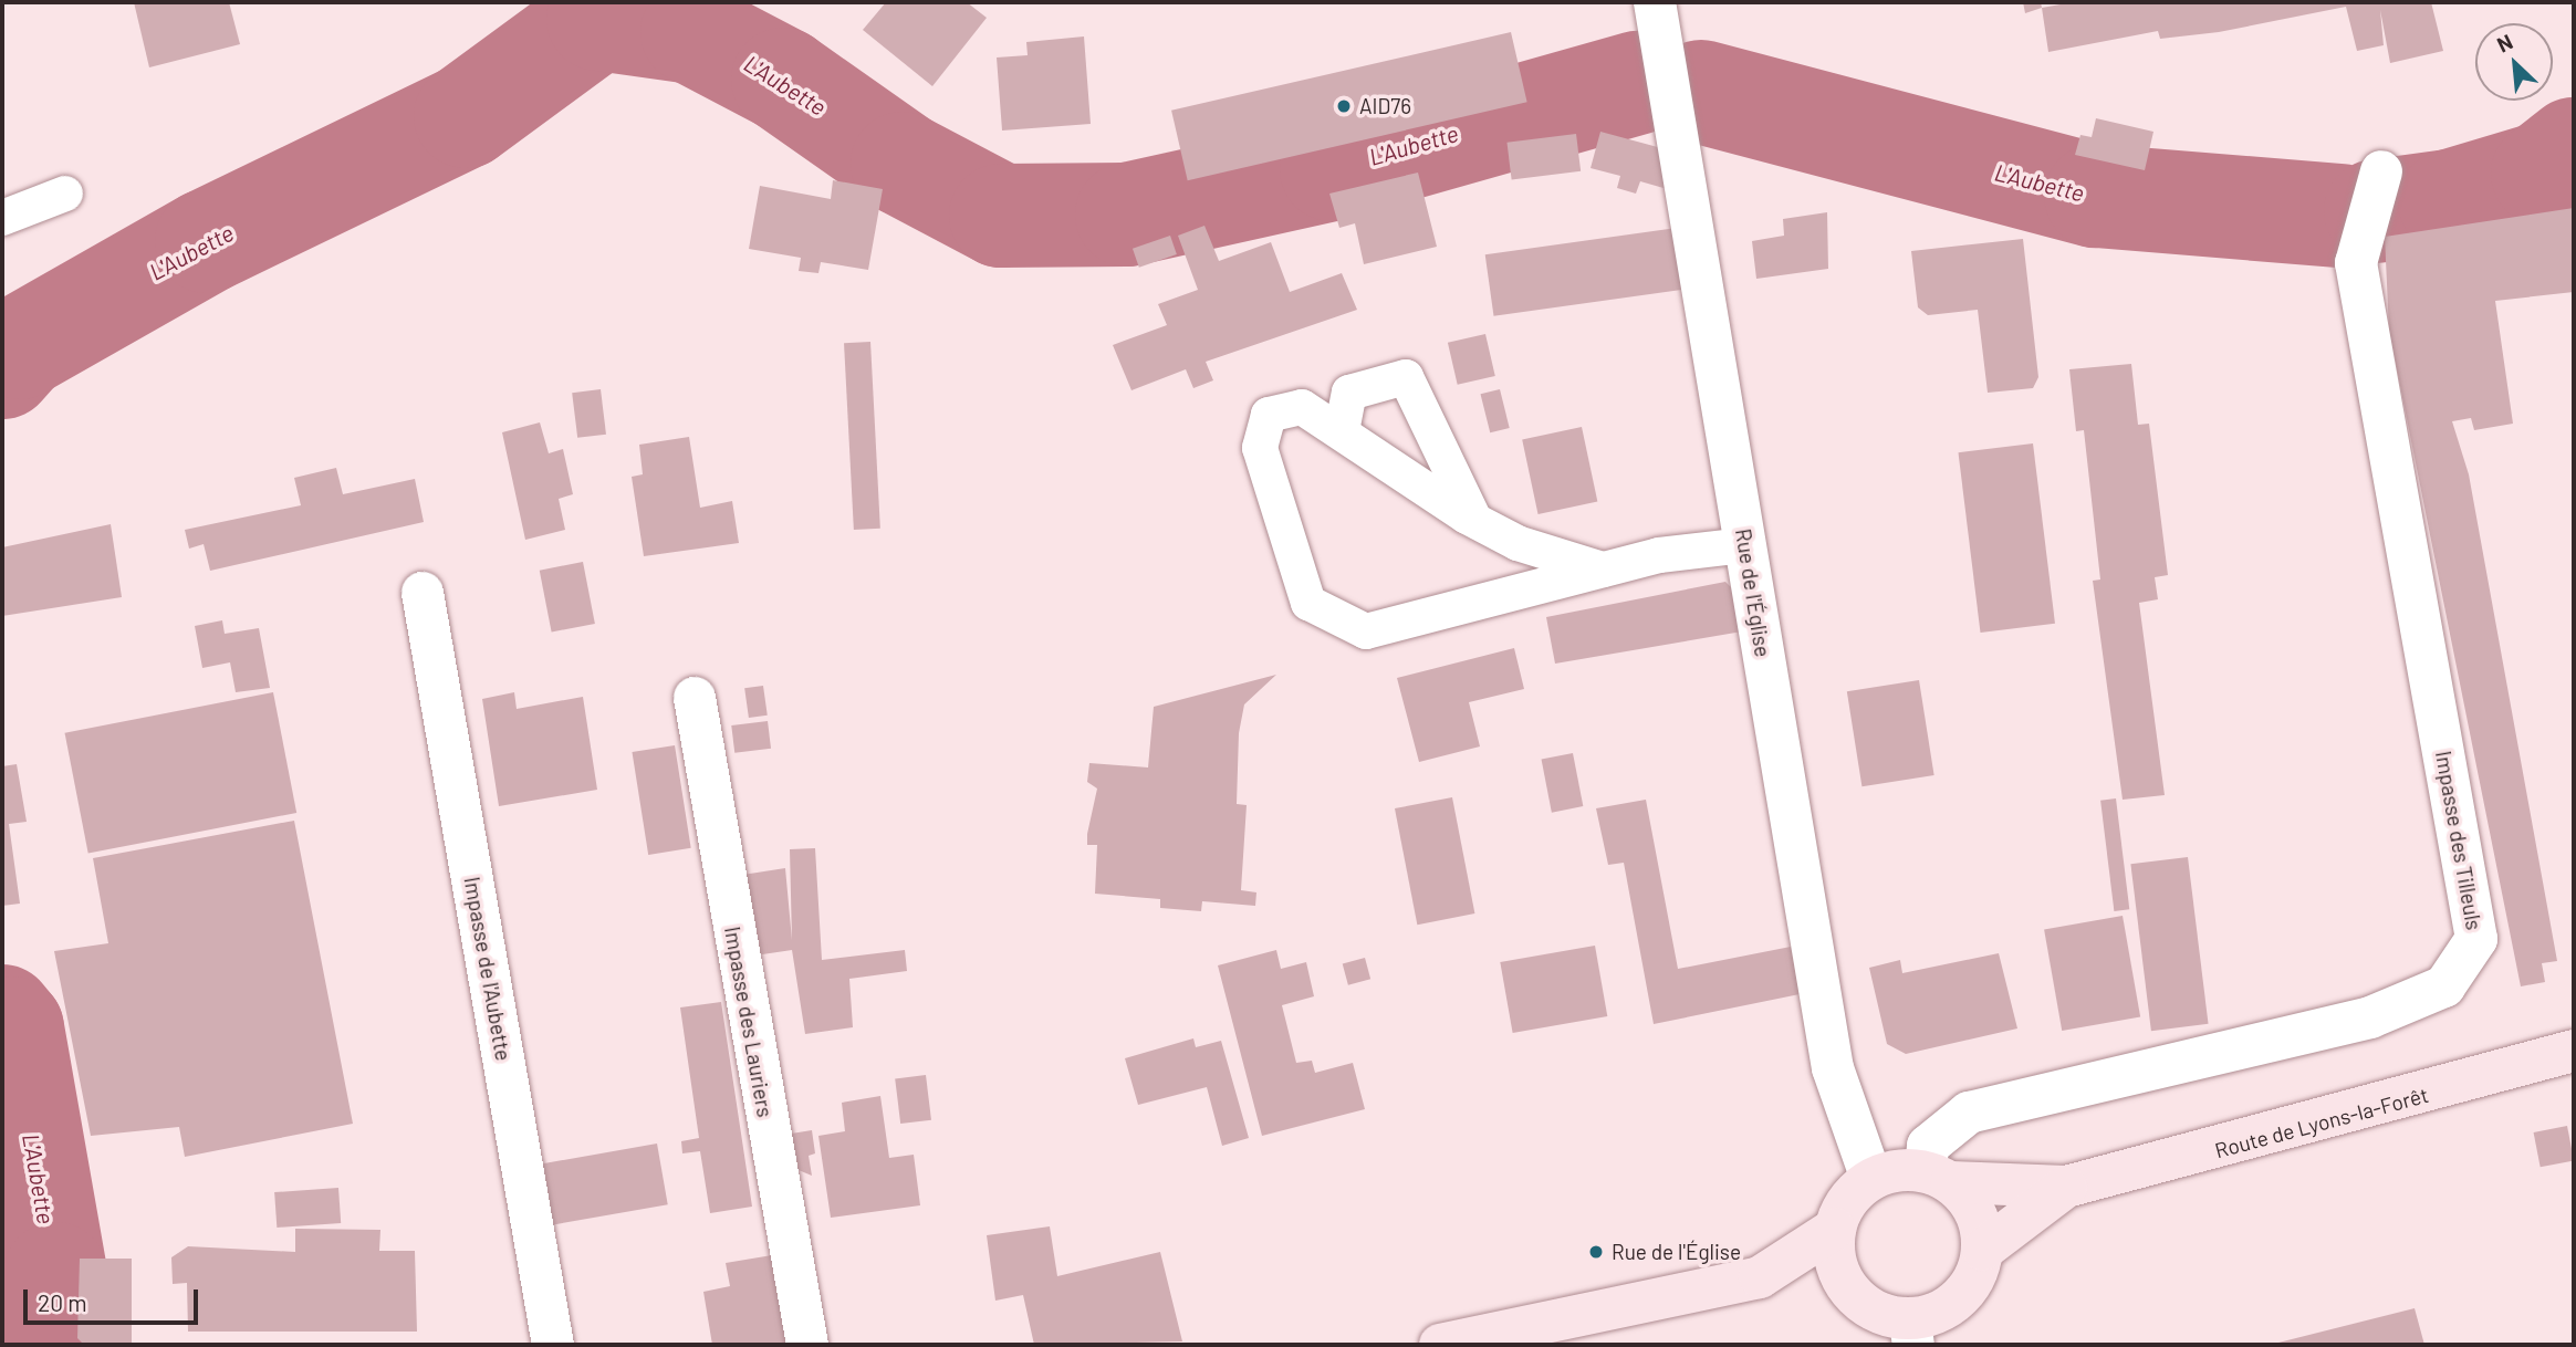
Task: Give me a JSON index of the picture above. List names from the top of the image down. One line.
{"streets":{"main road":["Route de Lyons-la-Forêt"],"street":["Rue de l'Église","Impasse des Tilleuls","Impasse de l'Aubette","Impasse des Lauriers"]},"crossings":[["Rue de l'Église","Impasse des Tilleuls"],["Rue de l'Église","Route de Lyons-la-Forêt"],["Impasse des Tilleuls","Route de Lyons-la-Forêt"]],"water":["L'Aubette"],"places":["AID76","Rue de l'Église"],"scale_bar":"20 m","north":"top left"}
